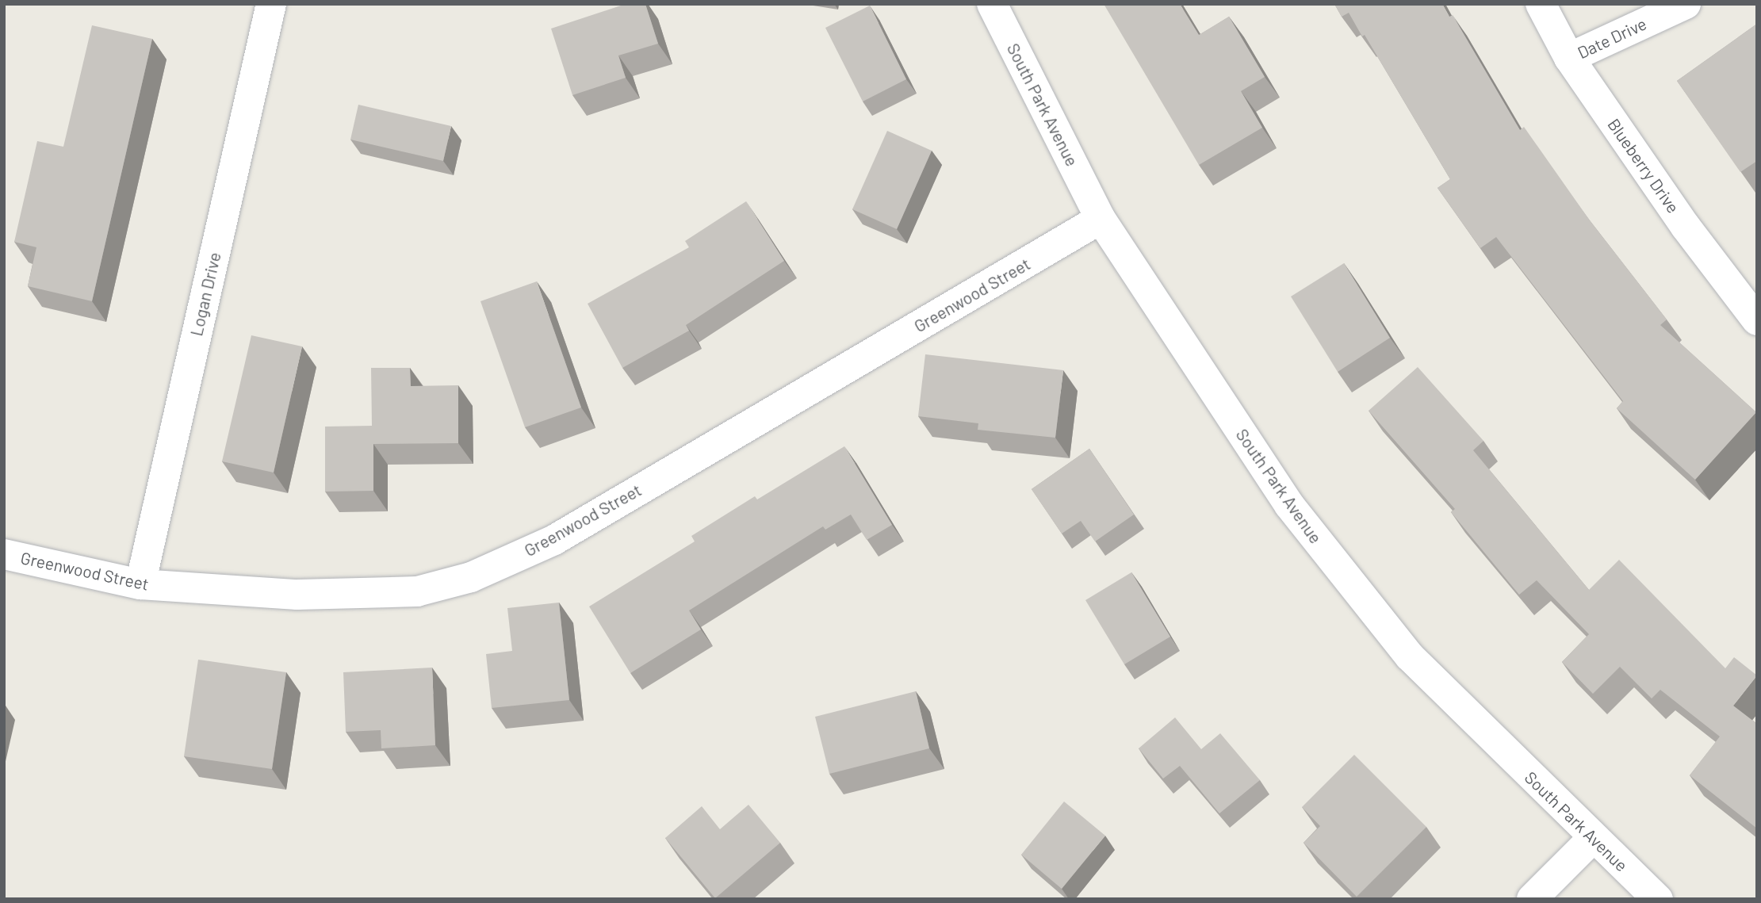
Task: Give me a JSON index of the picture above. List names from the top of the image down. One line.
{"streets":{"street":["Date Drive","South Park Avenue","Blueberry Drive","Logan Drive","Greenwood Street"]},"crossings":[["Date Drive","Blueberry Drive"],["South Park Avenue","Greenwood Street"],["Logan Drive","Greenwood Street"]]}
